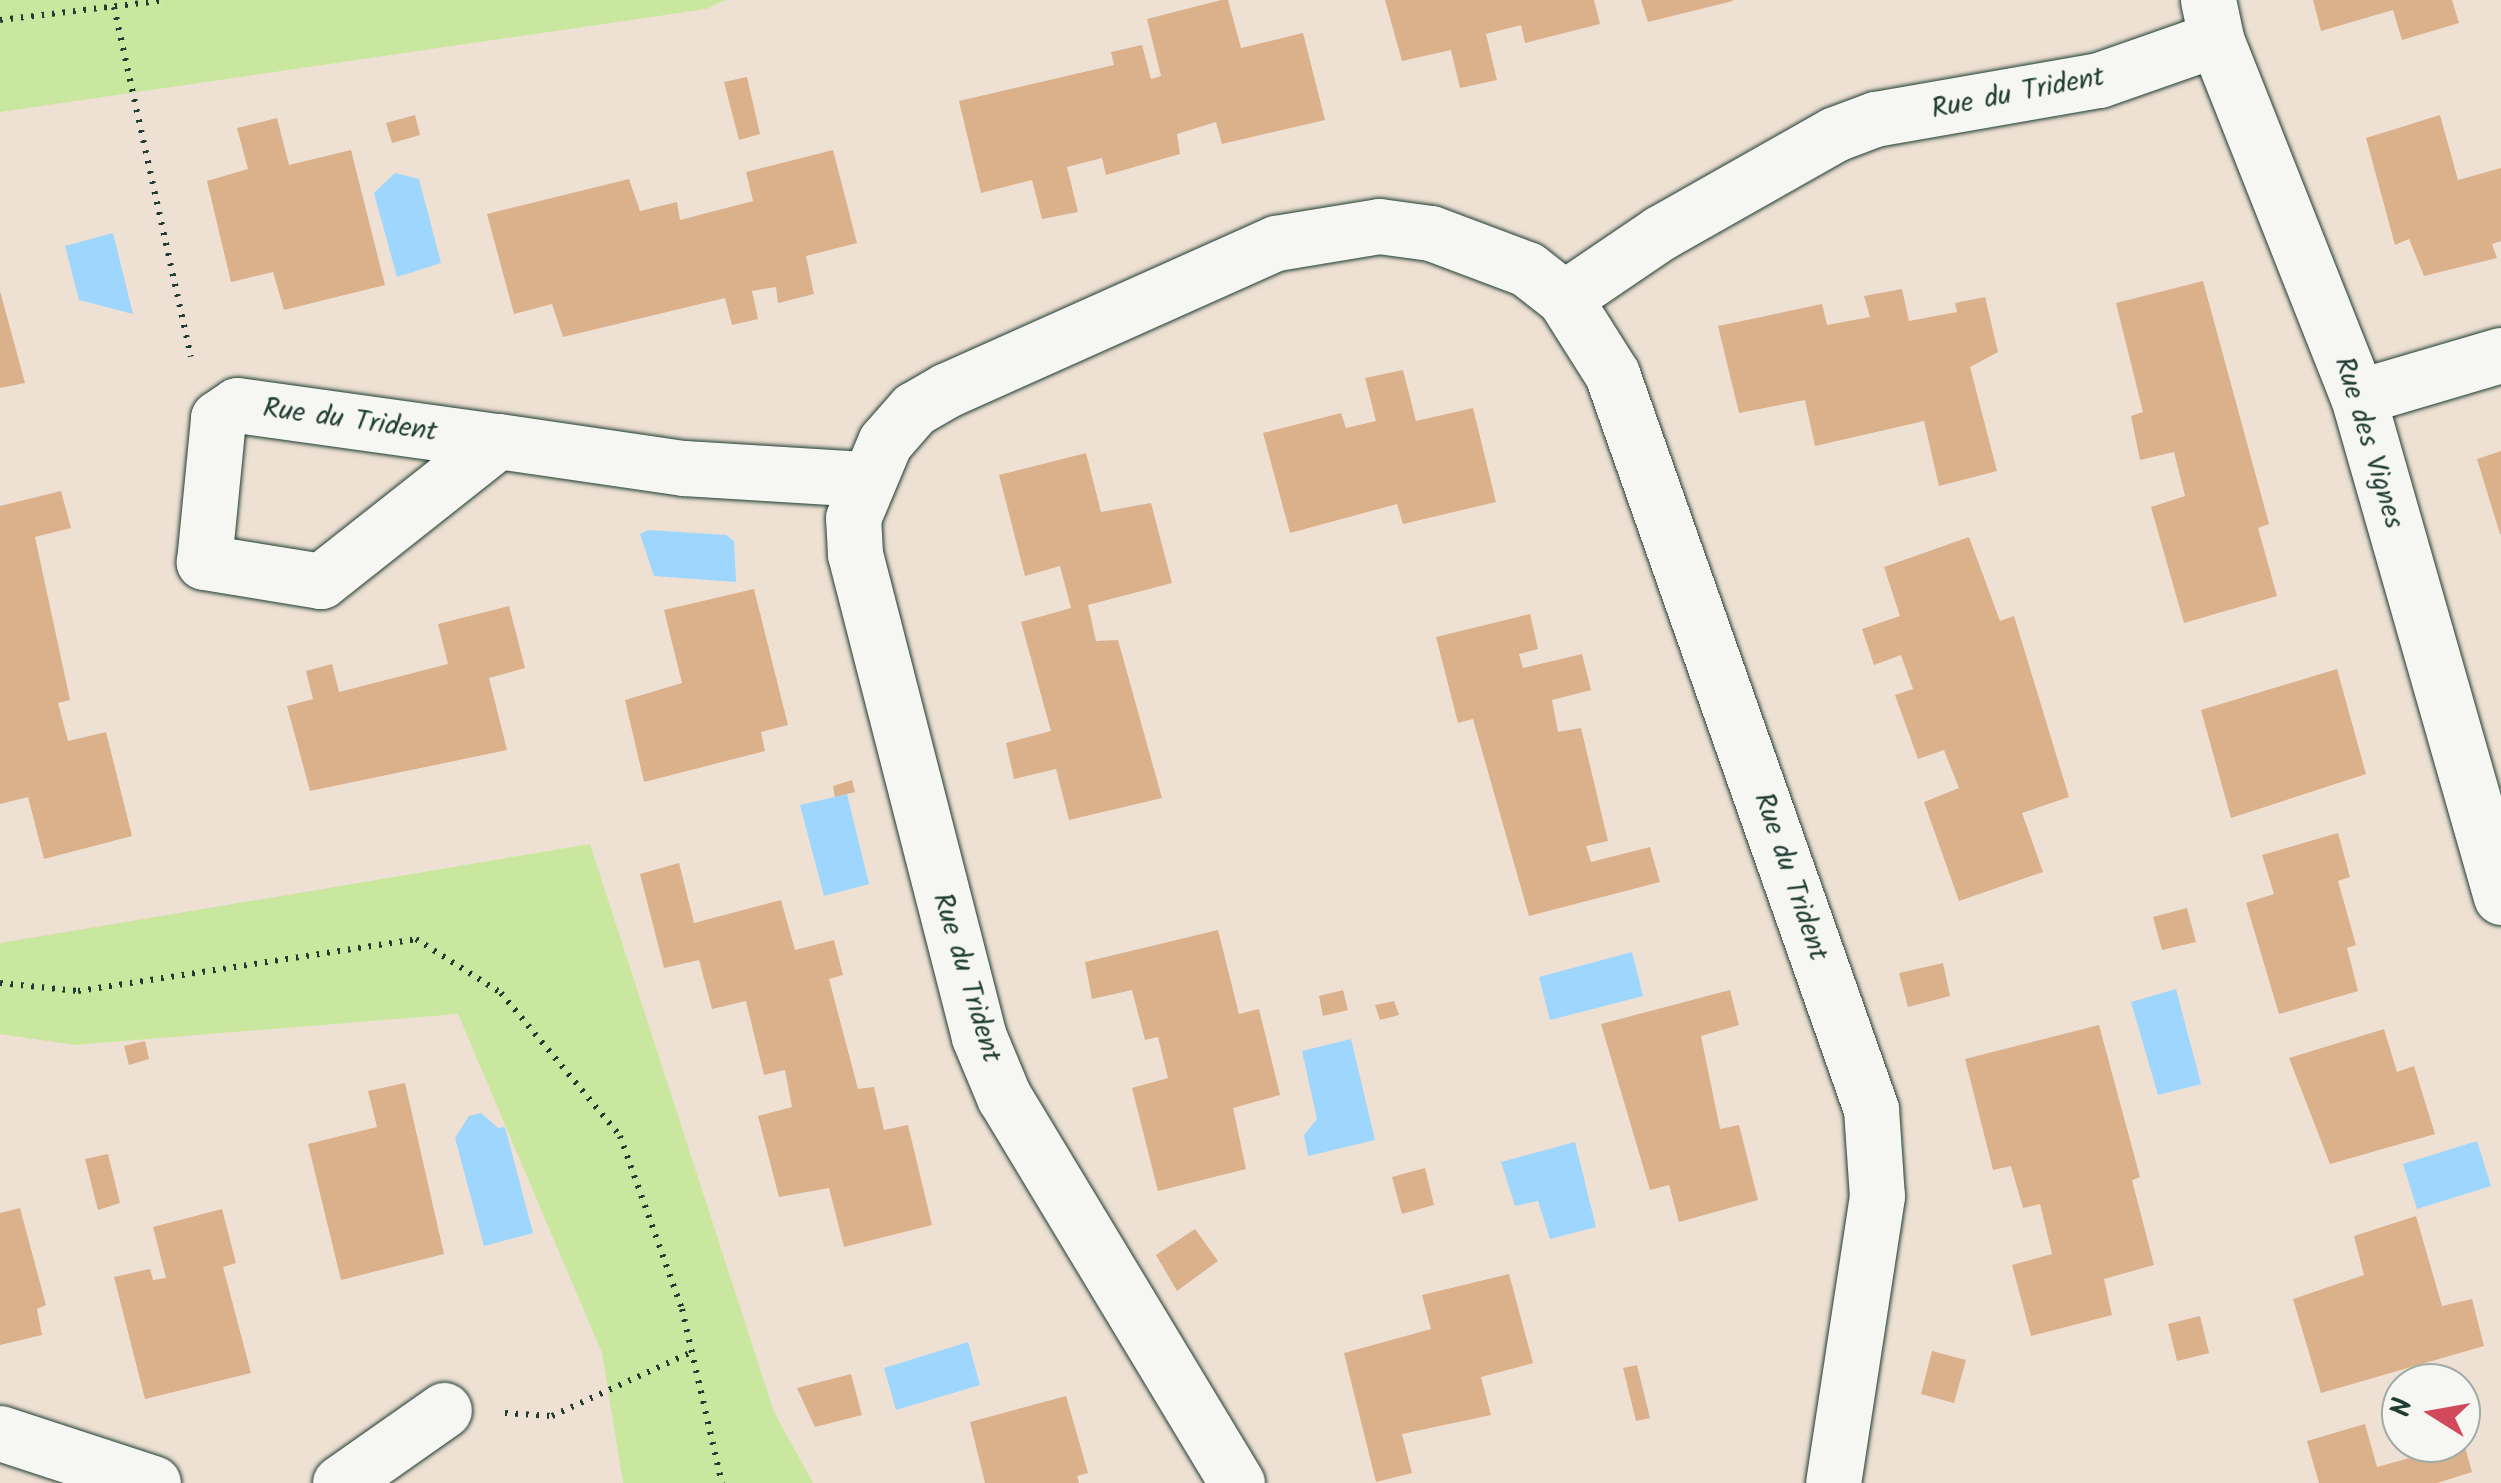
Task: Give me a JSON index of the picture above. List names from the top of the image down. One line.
{"streets":{"street":["Rue du Trident","Rue des Vignes"]},"crossings":[["Rue du Trident","Rue des Vignes"]],"north":"left"}
